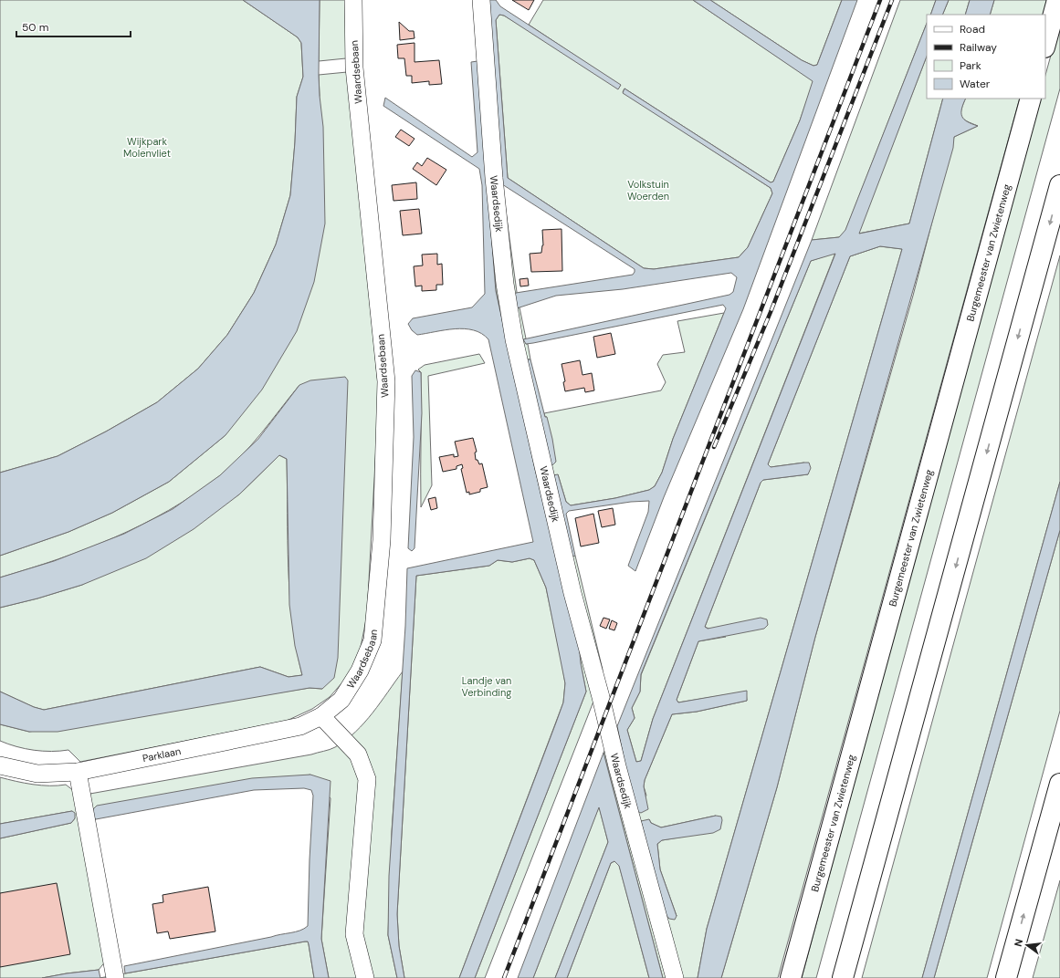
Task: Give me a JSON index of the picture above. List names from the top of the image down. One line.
{"streets":{"main road":["Burgemeester van Zwietenweg"],"street":["Waardsebaan","Waardsedijk","Parklaan"]},"crossings":[["Waardsebaan","Parklaan"]],"parks":["Wijkpark Molenvliet","Volkstuin Woerden","Landje van Verbinding"],"legend":["Road","Railway","Park","Water"],"scale_bar":"50 m","north":"left"}
